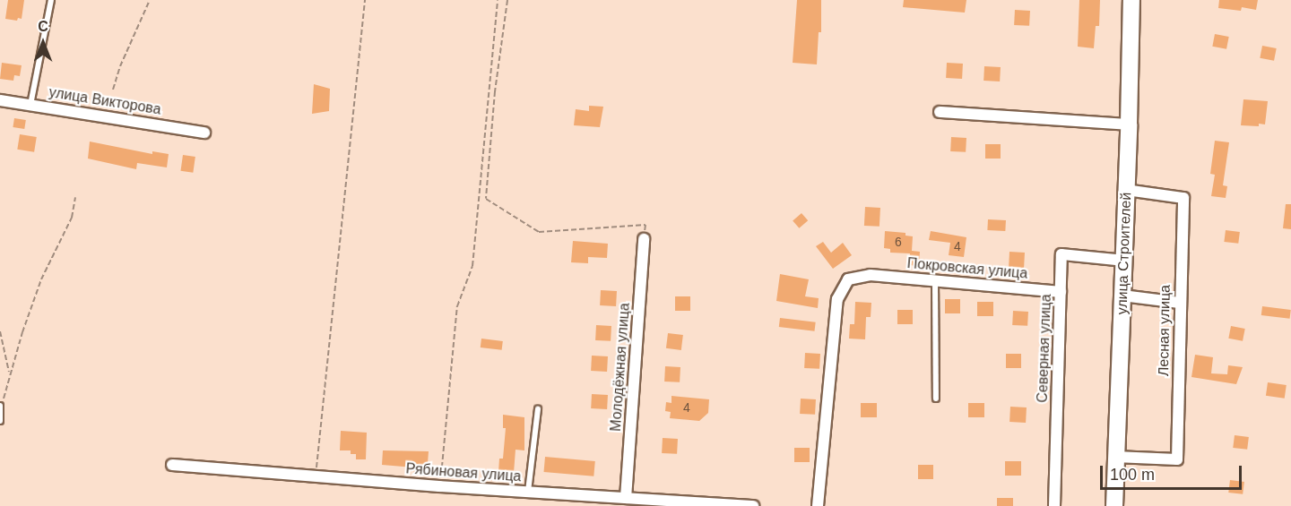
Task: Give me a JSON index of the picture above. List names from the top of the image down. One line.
{"streets":{"main road":["улица Строителей"],"street":["улица Викторова","Покровская улица","Лесная улица","Северная улица","Молодёжная улица","Рябиновая улица"]},"crossings":[["улица Строителей","Лесная улица"],["улица Строителей","Северная улица"],["Покровская улица","Северная улица"],["Молодёжная улица","Рябиновая улица"]],"house_numbers":["6","4","4"],"scale_bar":"100 m","north":"top"}
